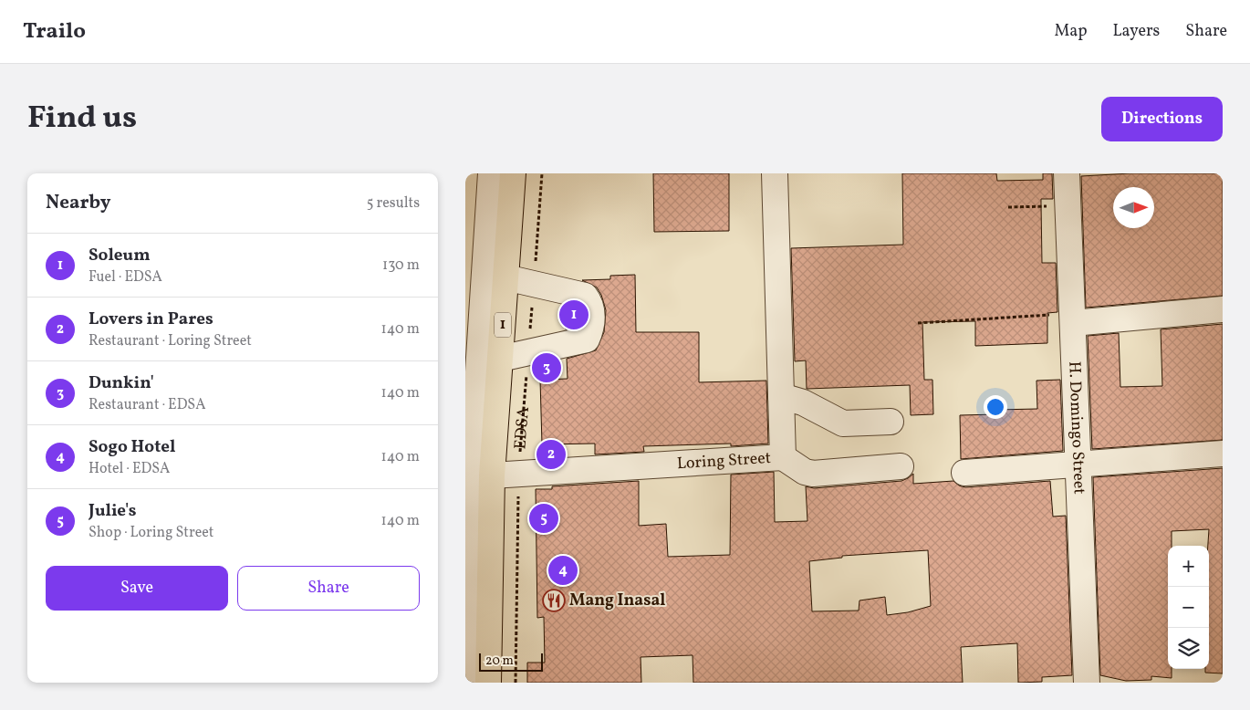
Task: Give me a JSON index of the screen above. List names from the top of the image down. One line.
{"streets":{"highway":["1","EDSA"],"street":["H. Domingo Street","Loring Street"]},"crossings":[["EDSA","Loring Street"]],"places":{"restaurant":["Mang Inasal"]},"scale_bar":"20 m","north":"right","page":{"header":"Trailo","nav":["Map","Layers","Share"],"title":"Find us","buttons":["Directions",["Save","Share"]],"heading":["Nearby","5 results"],"list":[{"mark":"1","name":"Soleum","note":"Fuel · EDSA","value":"130 m"},{"mark":"2","name":"Lovers in Pares","note":"Restaurant · Loring Street","value":"140 m"},{"mark":"3","name":"Dunkin'","note":"Restaurant · EDSA","value":"140 m"},{"mark":"4","name":"Sogo Hotel","note":"Hotel · EDSA","value":"140 m"},{"mark":"5","name":"Julie's","note":"Shop · Loring Street","value":"140 m"}],"pins":["1","3","2","5","4"],"map_buttons":["+","−"],"scale":"20 m"}}
